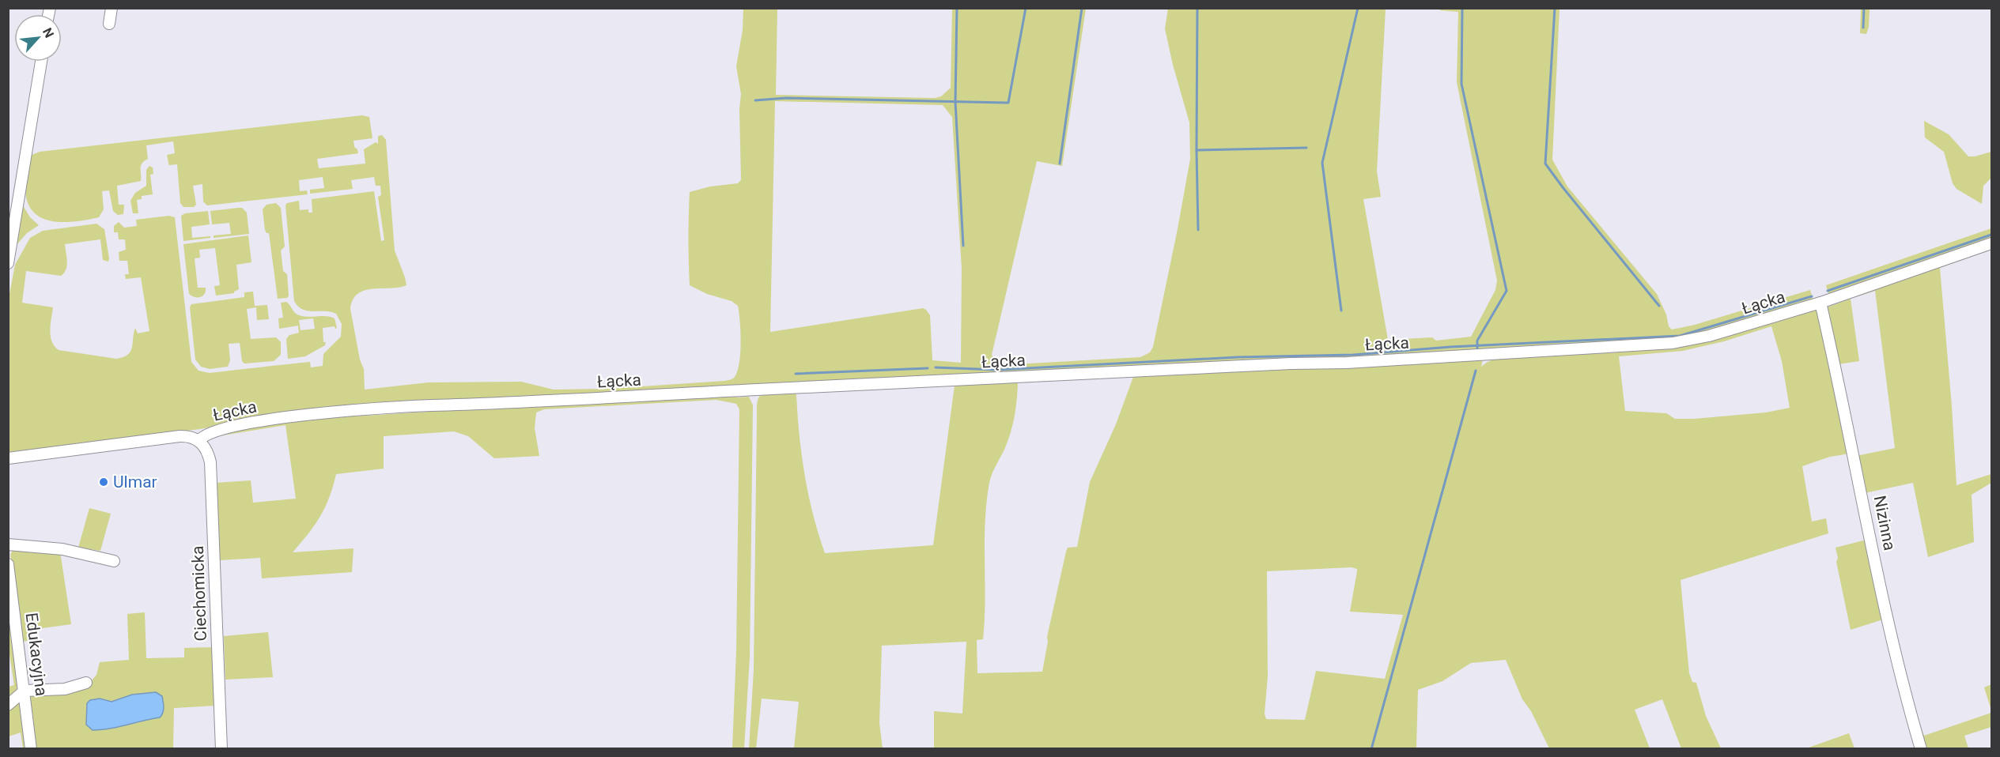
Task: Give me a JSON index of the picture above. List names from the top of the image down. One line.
{"streets":{"street":["Łącka","Nizinna","Ciechomicka","Edukacyjna"]},"crossings":[["Łącka","Nizinna"],["Łącka","Ciechomicka"]],"places":["Ulmar"],"north":"top right"}
